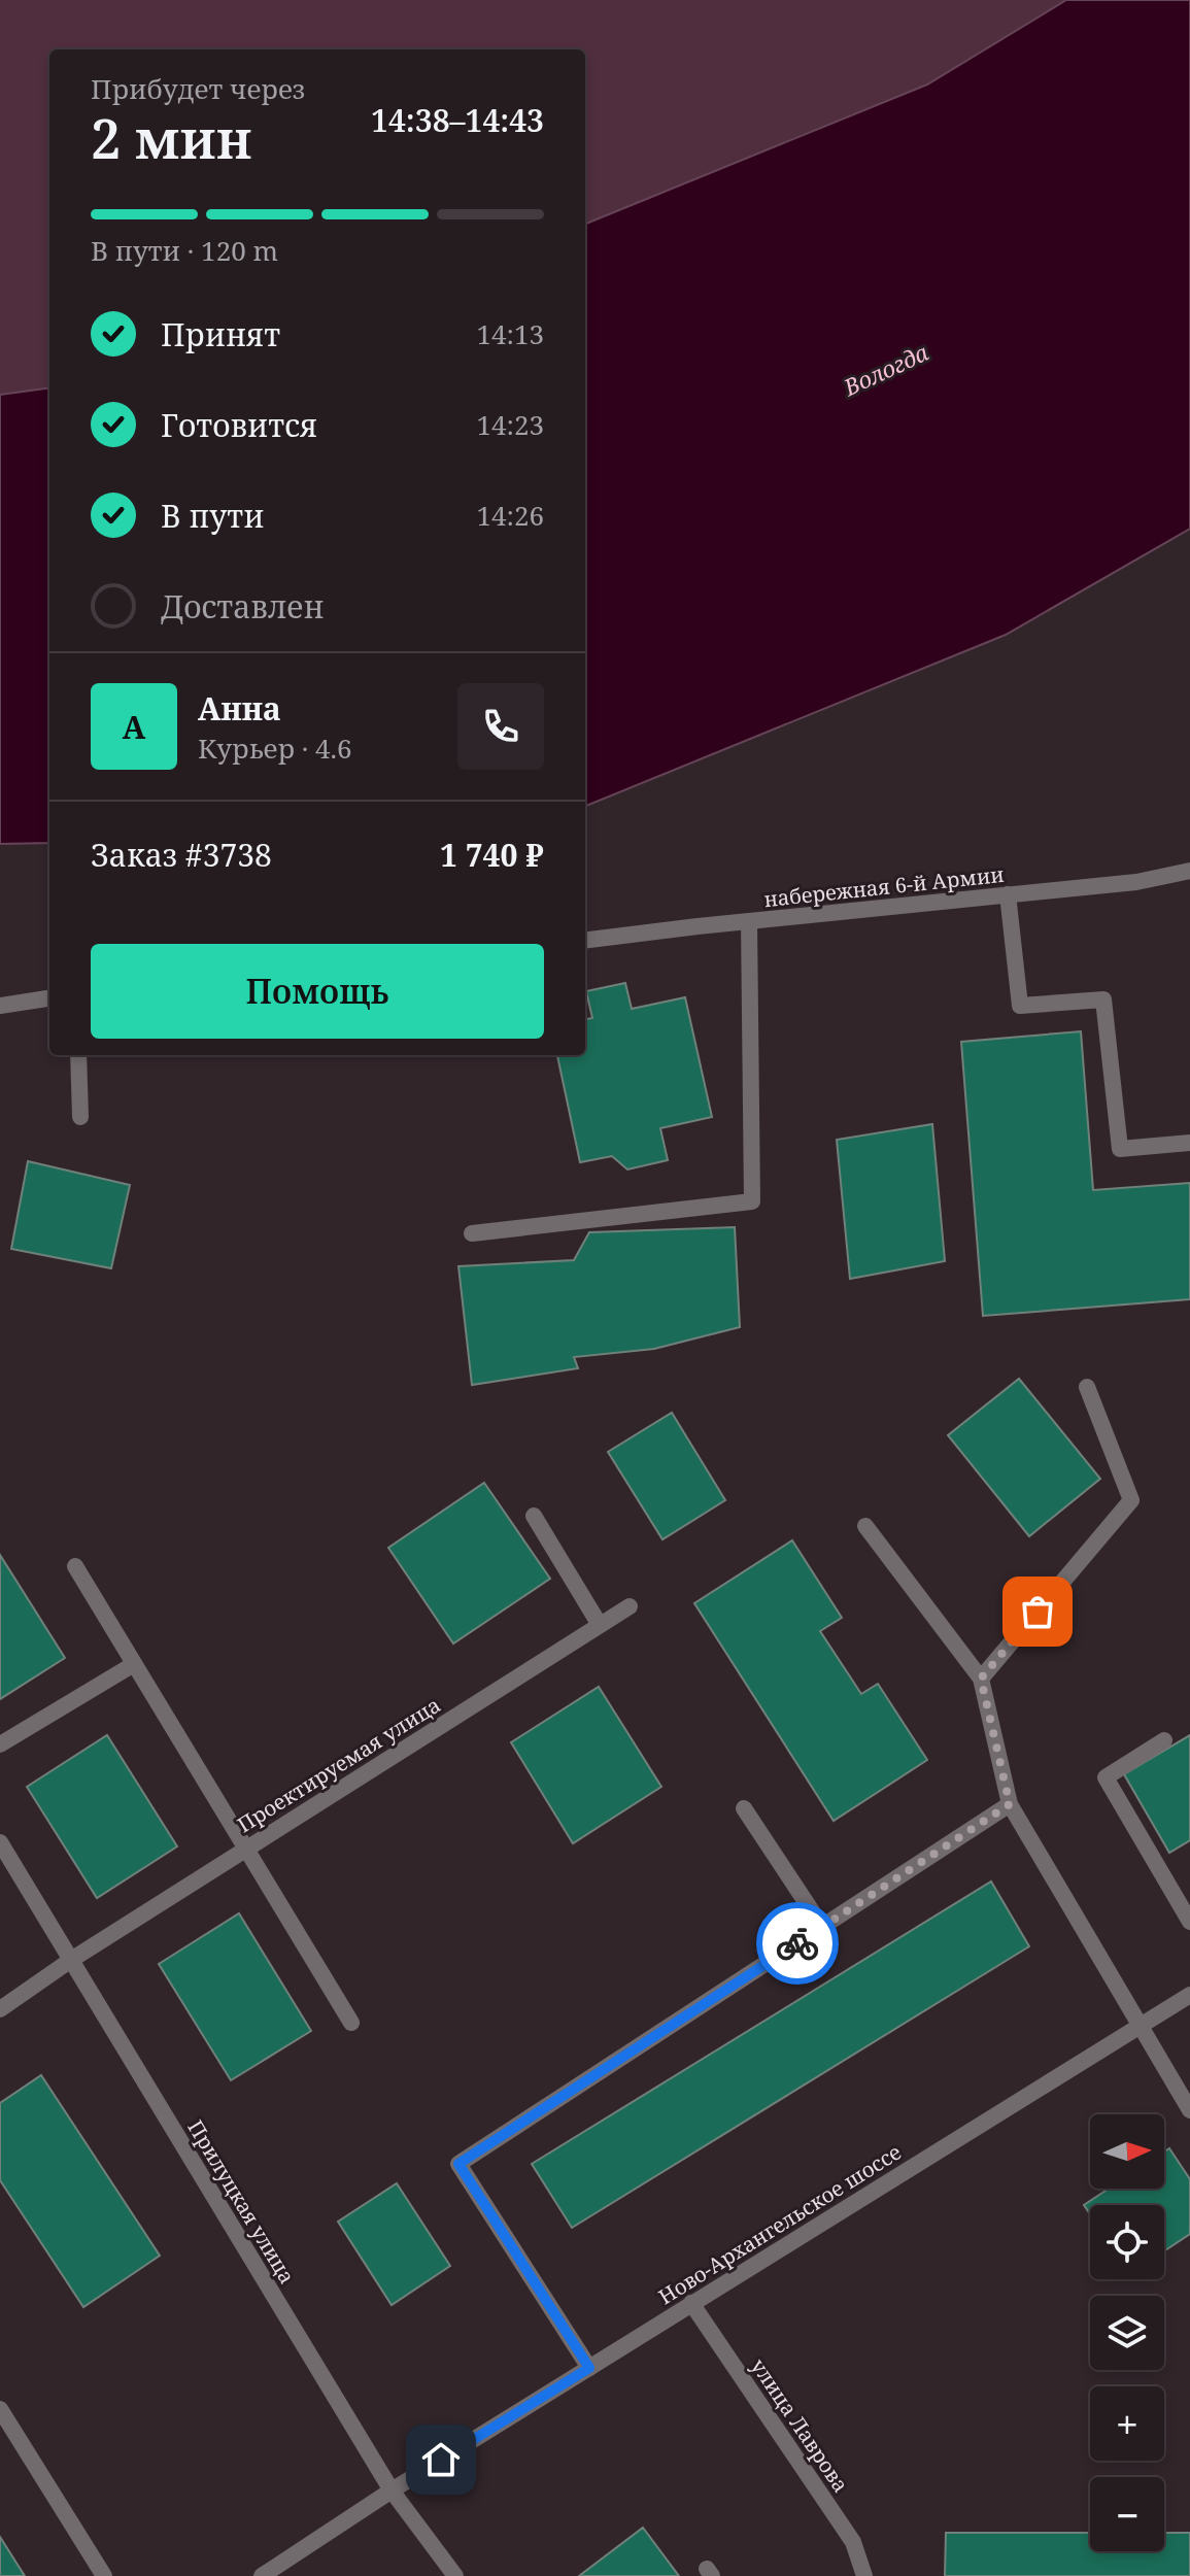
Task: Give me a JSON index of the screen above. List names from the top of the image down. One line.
{"streets":{"street":["набережная 6-й Армии","Проектируемая улица","Прилуцкая улица","Ново-Архангельское шоссе","улица Лаврова"]},"crossings":[["Проектируемая улица","Прилуцкая улица"],["Прилуцкая улица","Ново-Архангельское шоссе"],["Ново-Архангельское шоссе","улица Лаврова"]],"water":["Вологда"],"north":"right","page":{"heading":["2 мин","Прибудет через","14:38–14:43"],"panel":["Анна","Курьер · 4.6","Заказ #3738","1 740 ₽"],"bar":"В пути · 120 m","list":[["Принят","14:13"],["Готовится","14:23"],["В пути","14:26"],"Доставлен"],"round":"А","buttons":"Помощь","map_buttons":["+","−"]}}
